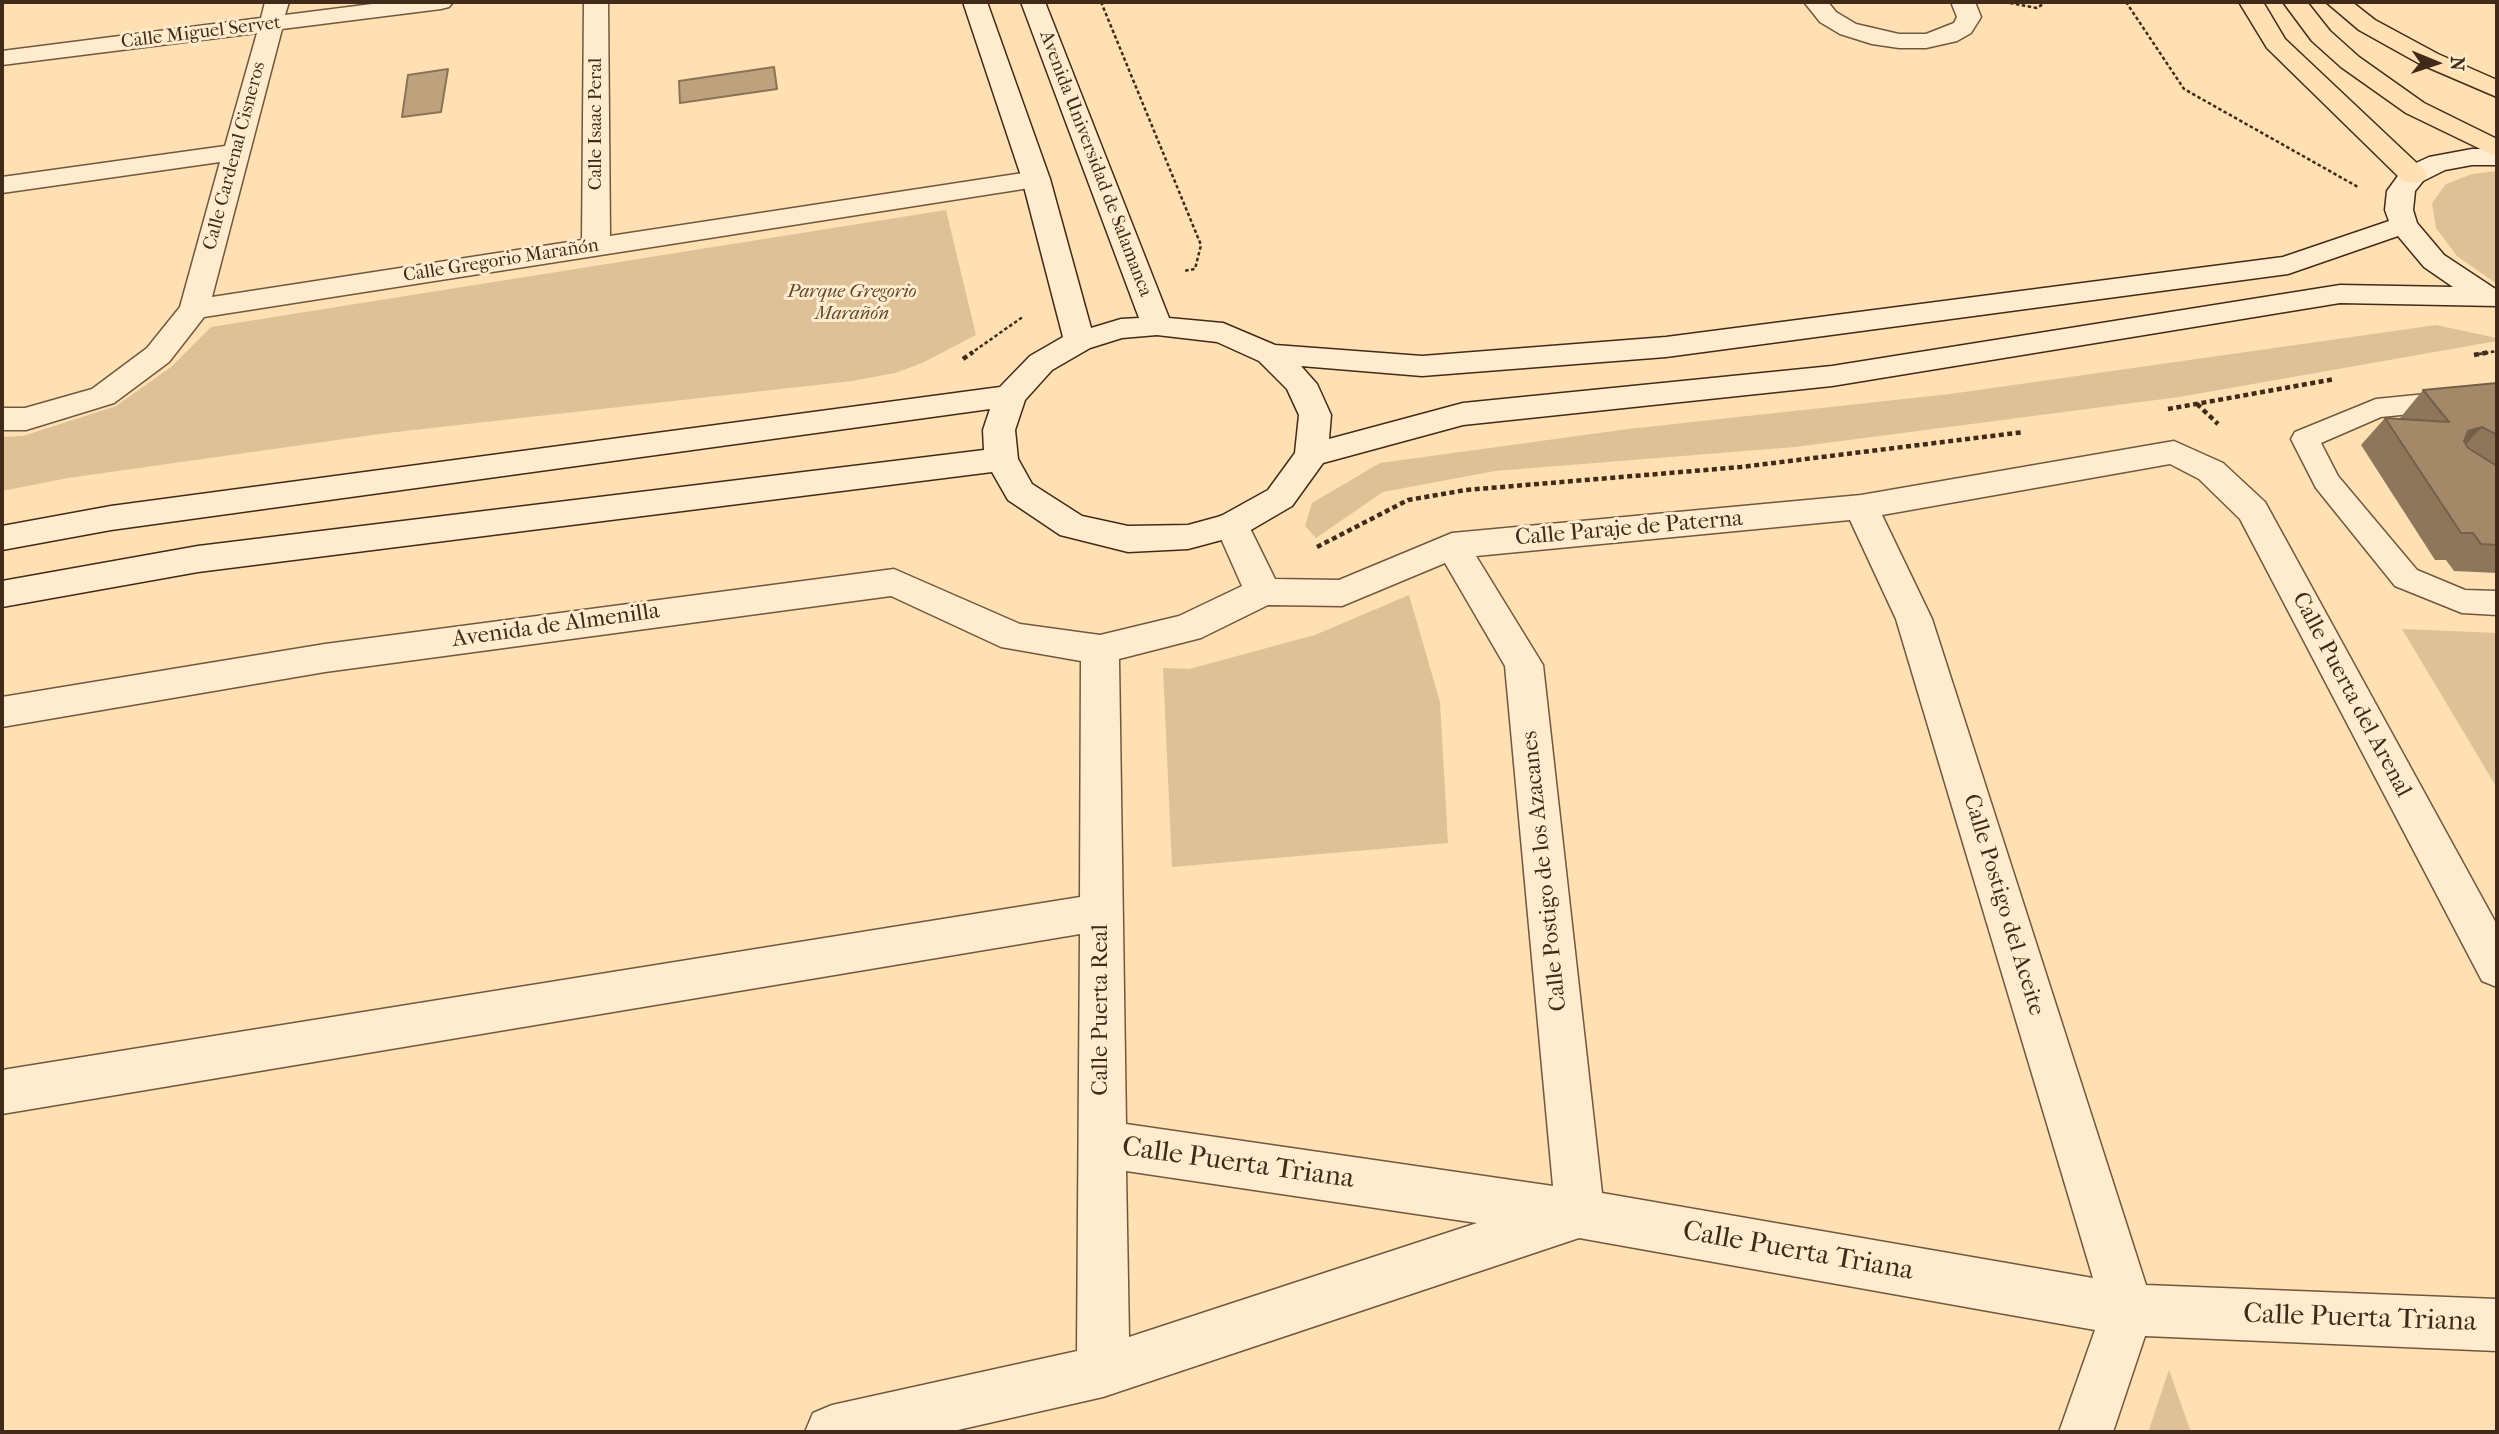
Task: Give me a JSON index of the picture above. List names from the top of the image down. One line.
{"streets":{"street":["Calle Miguel Servet","Calle Isaac Peral","Calle Cardenal Cisneros","Avenida Universidad de Salamanca","Calle Gregorio Marañón","Calle Paraje de Paterna","Avenida de Almenilla","Calle Puerta del Arenal","Calle Postigo de los Azacanes","Calle Postigo del Aceite","Calle Puerta Real","Calle Puerta Triana"]},"crossings":[["Calle Miguel Servet","Calle Cardenal Cisneros"],["Calle Isaac Peral","Calle Gregorio Marañón"],["Calle Cardenal Cisneros","Calle Gregorio Marañón"],["Calle Paraje de Paterna","Avenida de Almenilla"],["Calle Paraje de Paterna","Calle Puerta del Arenal"],["Calle Paraje de Paterna","Calle Postigo de los Azacanes"],["Calle Paraje de Paterna","Calle Postigo del Aceite"],["Calle Paraje de Paterna","Calle Puerta Real"],["Avenida de Almenilla","Calle Puerta Real"],["Calle Postigo de los Azacanes","Calle Puerta Triana"],["Calle Postigo del Aceite","Calle Puerta Triana"],["Calle Puerta Real","Calle Puerta Triana"]],"parks":["Parque Gregorio Marañón"],"north":"right"}
